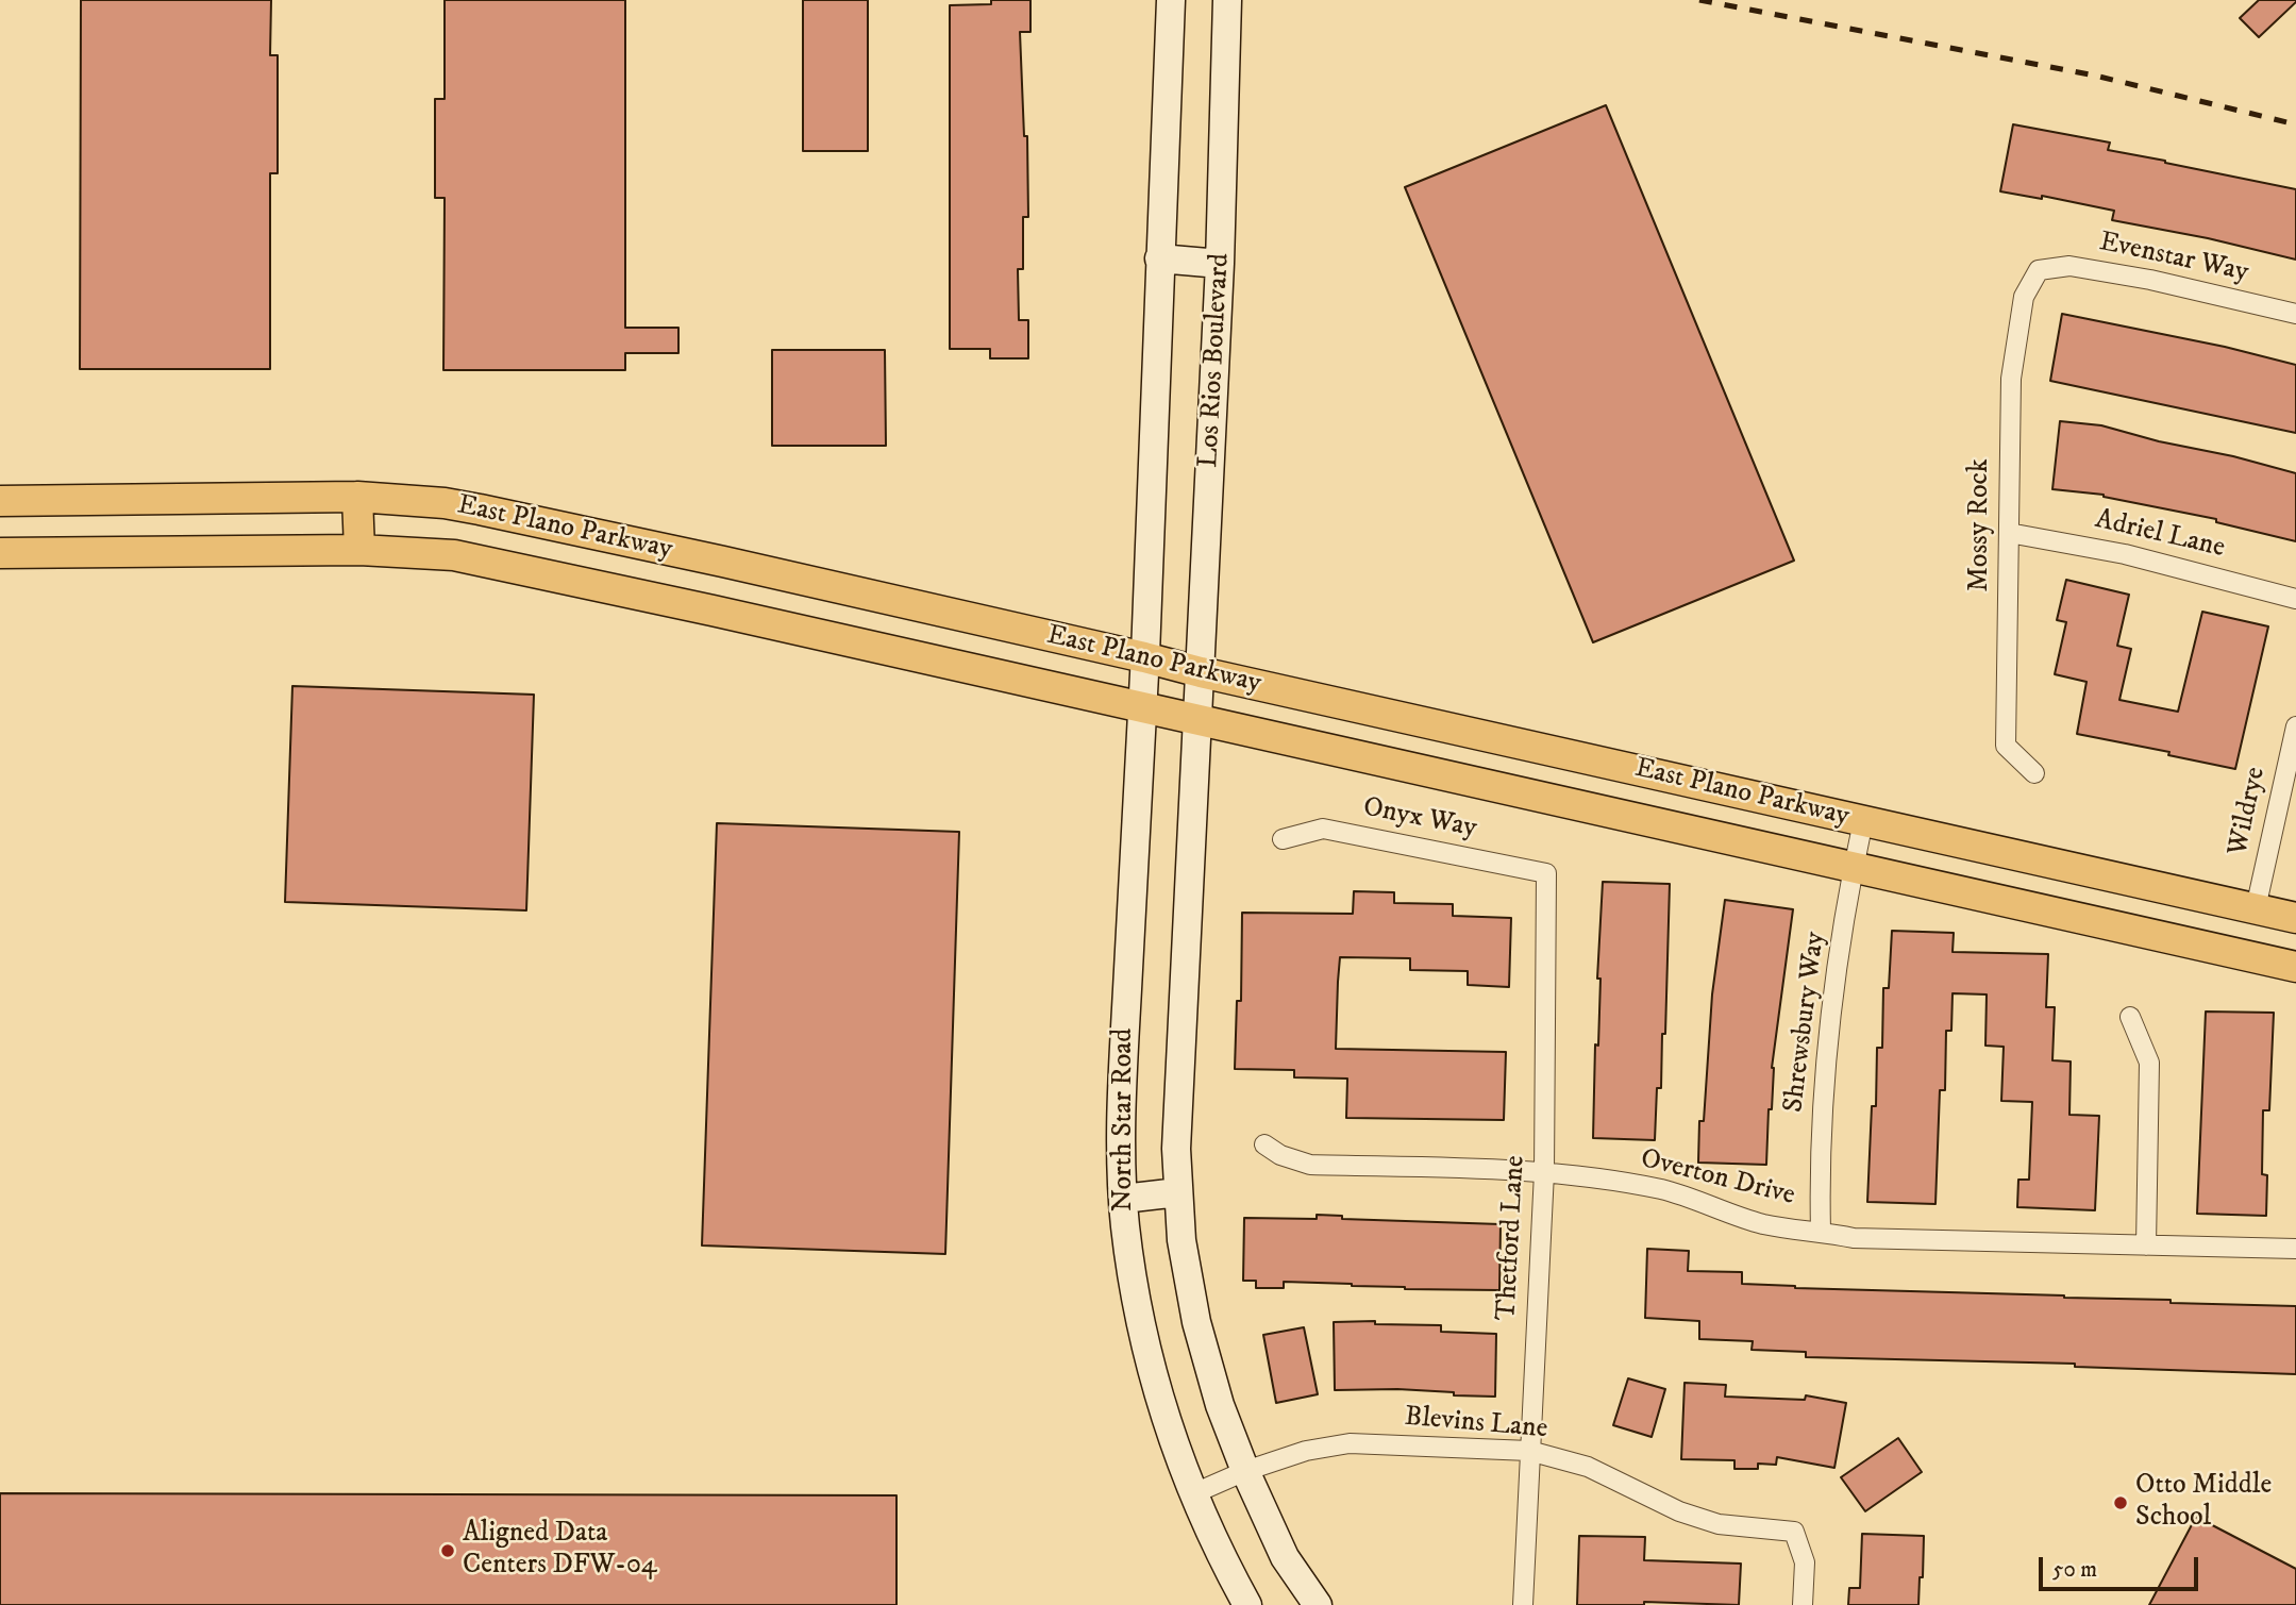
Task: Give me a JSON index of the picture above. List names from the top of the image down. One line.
{"streets":{"main road":["Los Rios Boulevard","East Plano Parkway","North Star Road"],"street":["Evenstar Way","Mossy Rock","Adriel Lane","Wildrye","Onyx Way","Shrewsbury Way","Overton Drive","Thetford Lane","Blevins Lane"]},"crossings":[["Evenstar Way","Mossy Rock"],["Los Rios Boulevard","East Plano Parkway"],["Los Rios Boulevard","North Star Road"],["Mossy Rock","Adriel Lane"],["East Plano Parkway","Wildrye"],["East Plano Parkway","Shrewsbury Way"],["East Plano Parkway","North Star Road"],["Onyx Way","Thetford Lane"],["Shrewsbury Way","Overton Drive"],["North Star Road","Blevins Lane"],["Overton Drive","Thetford Lane"],["Thetford Lane","Blevins Lane"]],"places":["Otto Middle School","Aligned Data Centers DFW-04"],"scale_bar":"50 m"}
